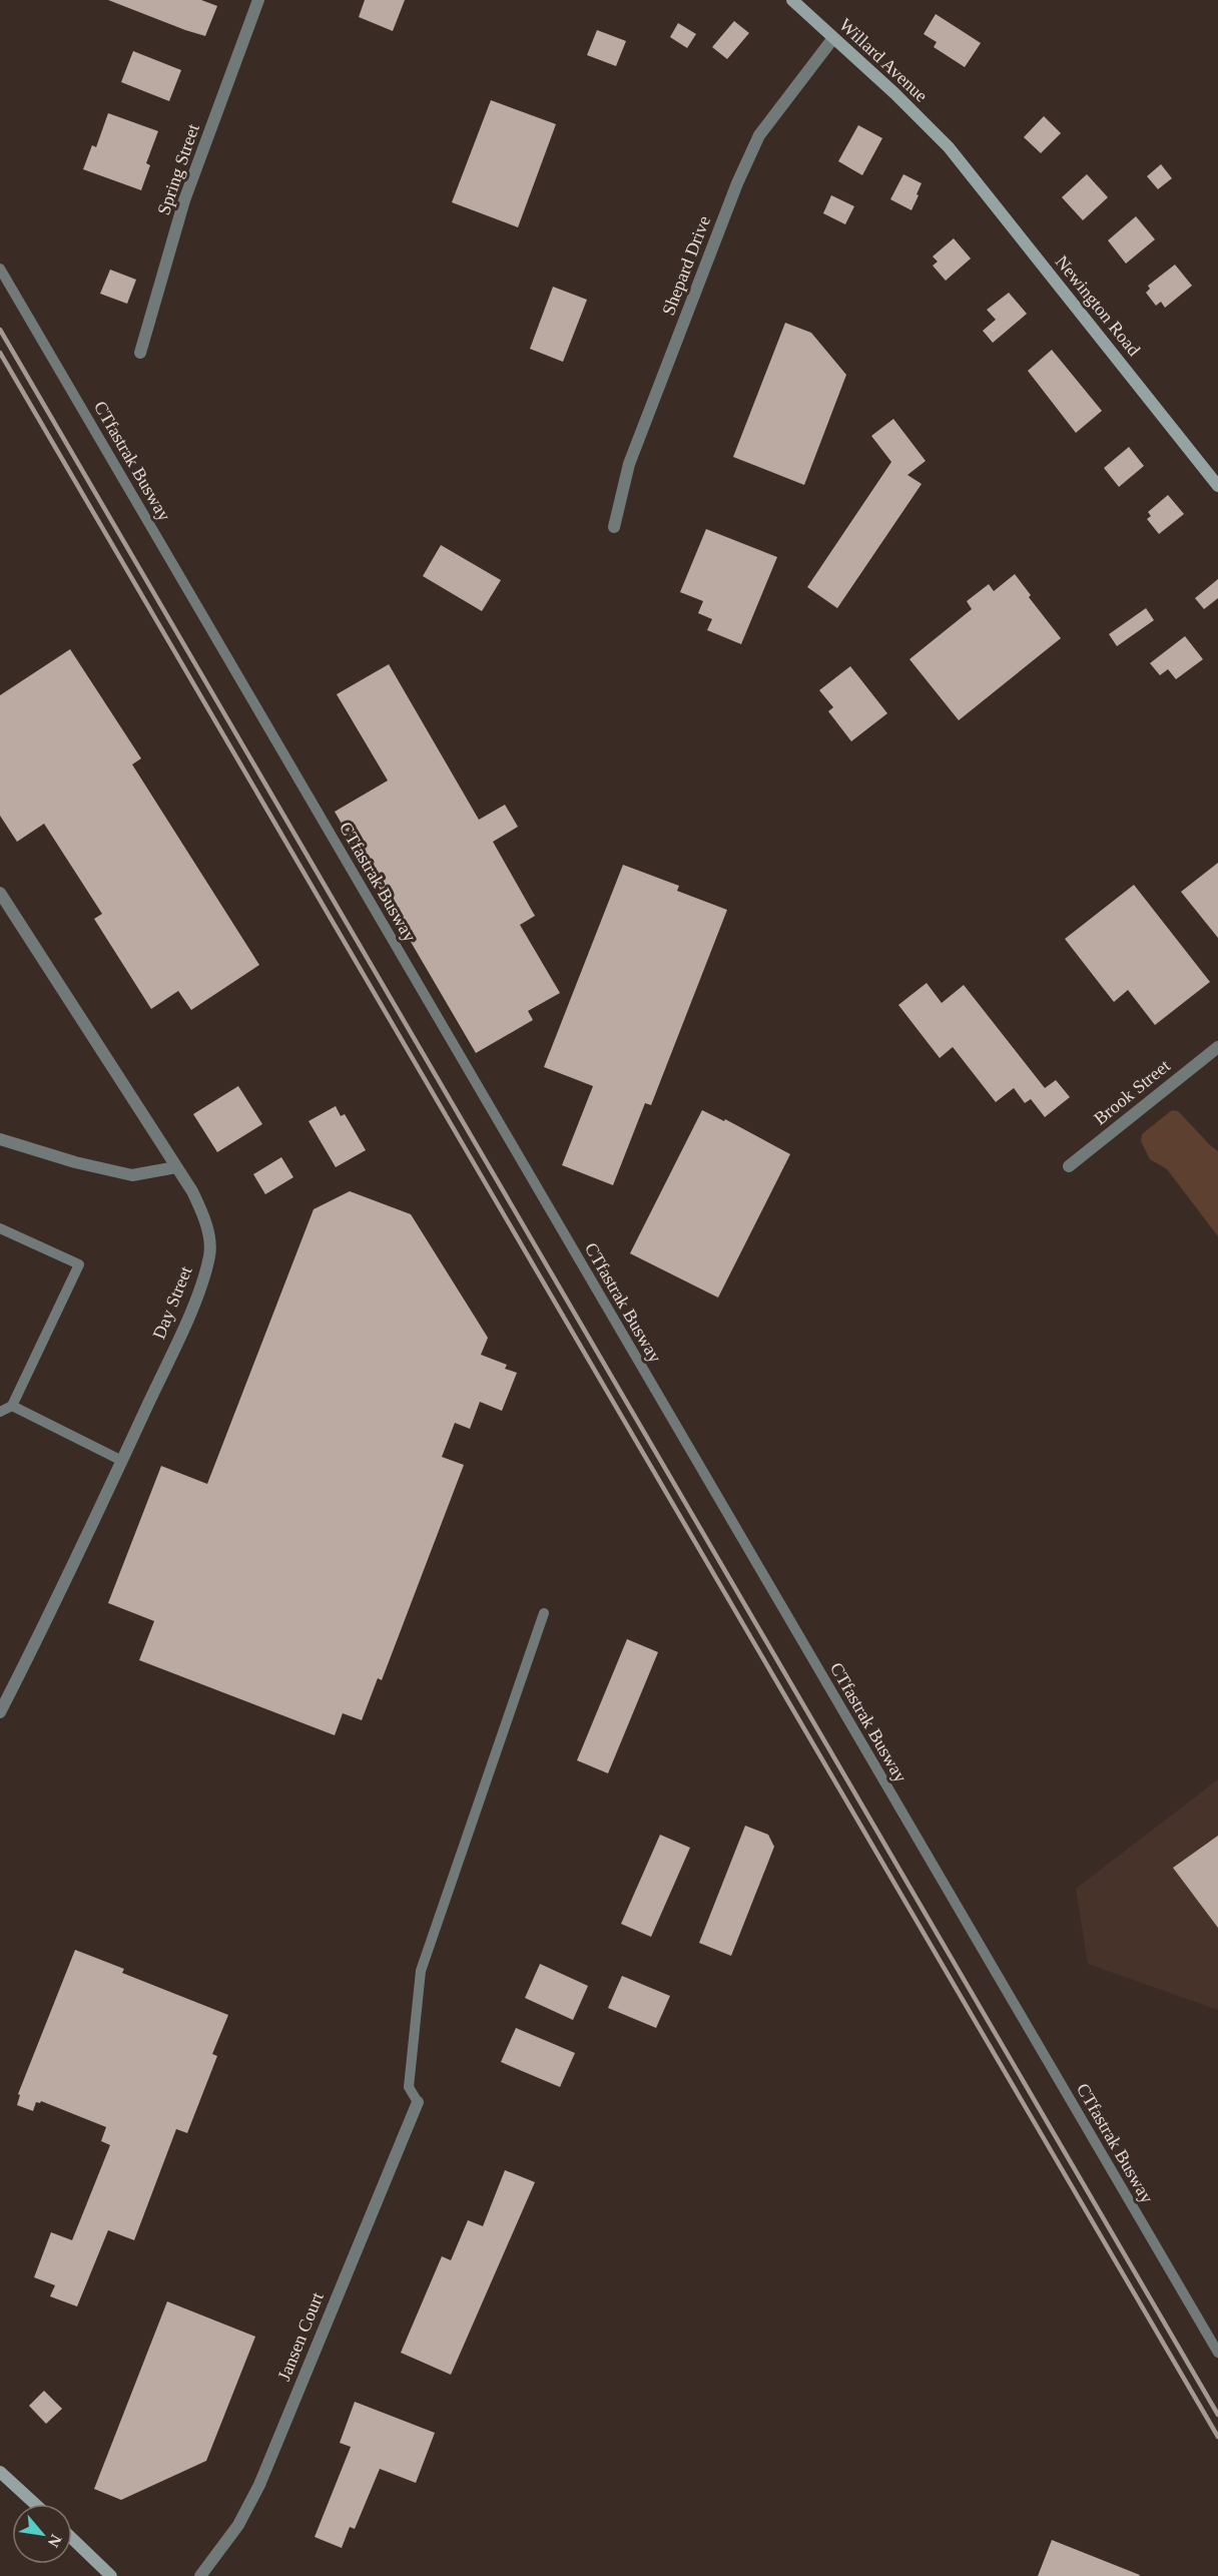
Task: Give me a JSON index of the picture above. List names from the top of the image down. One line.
{"streets":{"main road":["Willard Avenue","Newington Road"],"street":["Spring Street","Shepard Drive","Brook Street","Day Street","Jansen Court"],"lane":["CTfastrak Busway"]},"crossings":[["Willard Avenue","Shepard Drive"],["Willard Avenue","Newington Road"]],"north":"bottom right"}
